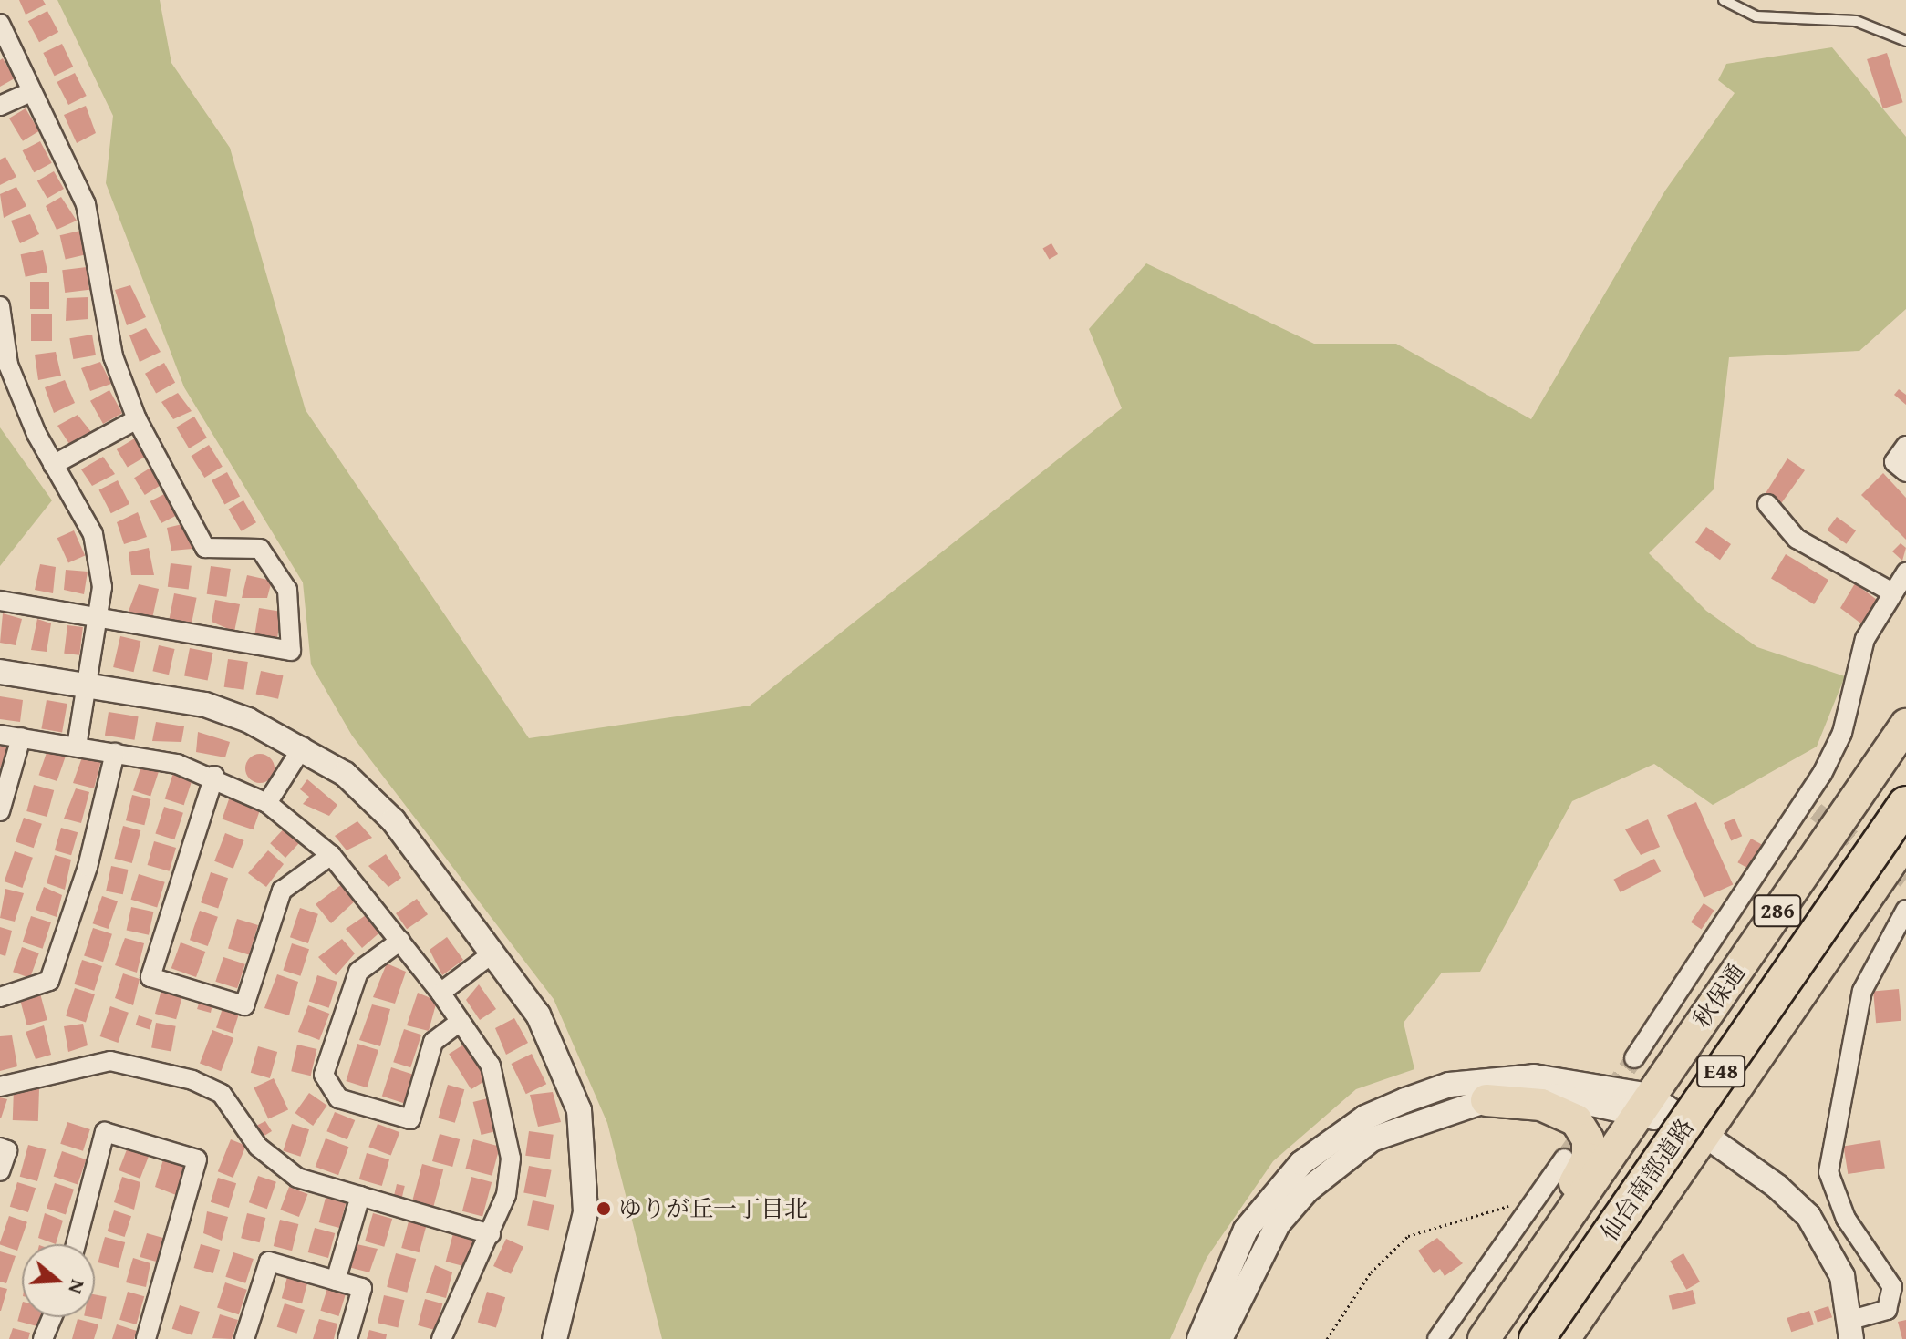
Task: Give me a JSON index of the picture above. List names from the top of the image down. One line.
{"streets":{"highway":["286","秋保通","E48","仙台南部道路"]},"places":["ゆりが丘一丁目北"],"north":"right"}
